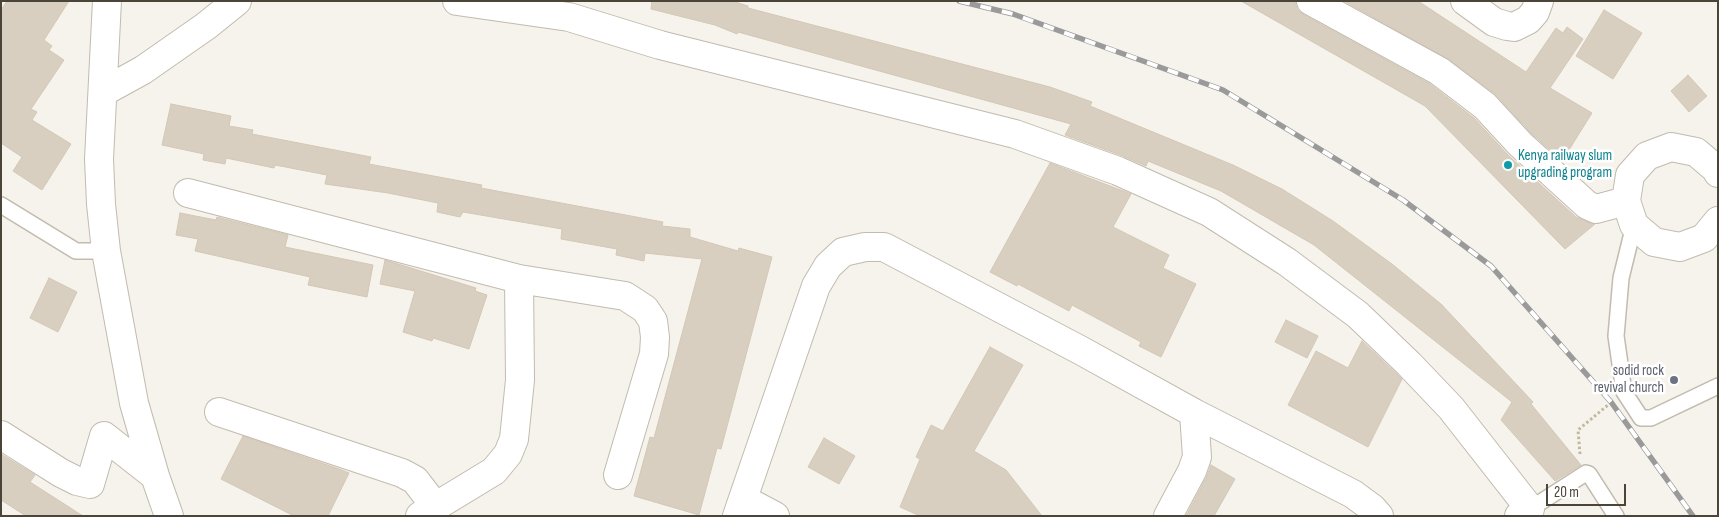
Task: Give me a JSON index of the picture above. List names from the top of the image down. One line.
{"places":["Kenya railway slum upgrading program","sodid rock revival church"],"scale_bar":"20 m"}
